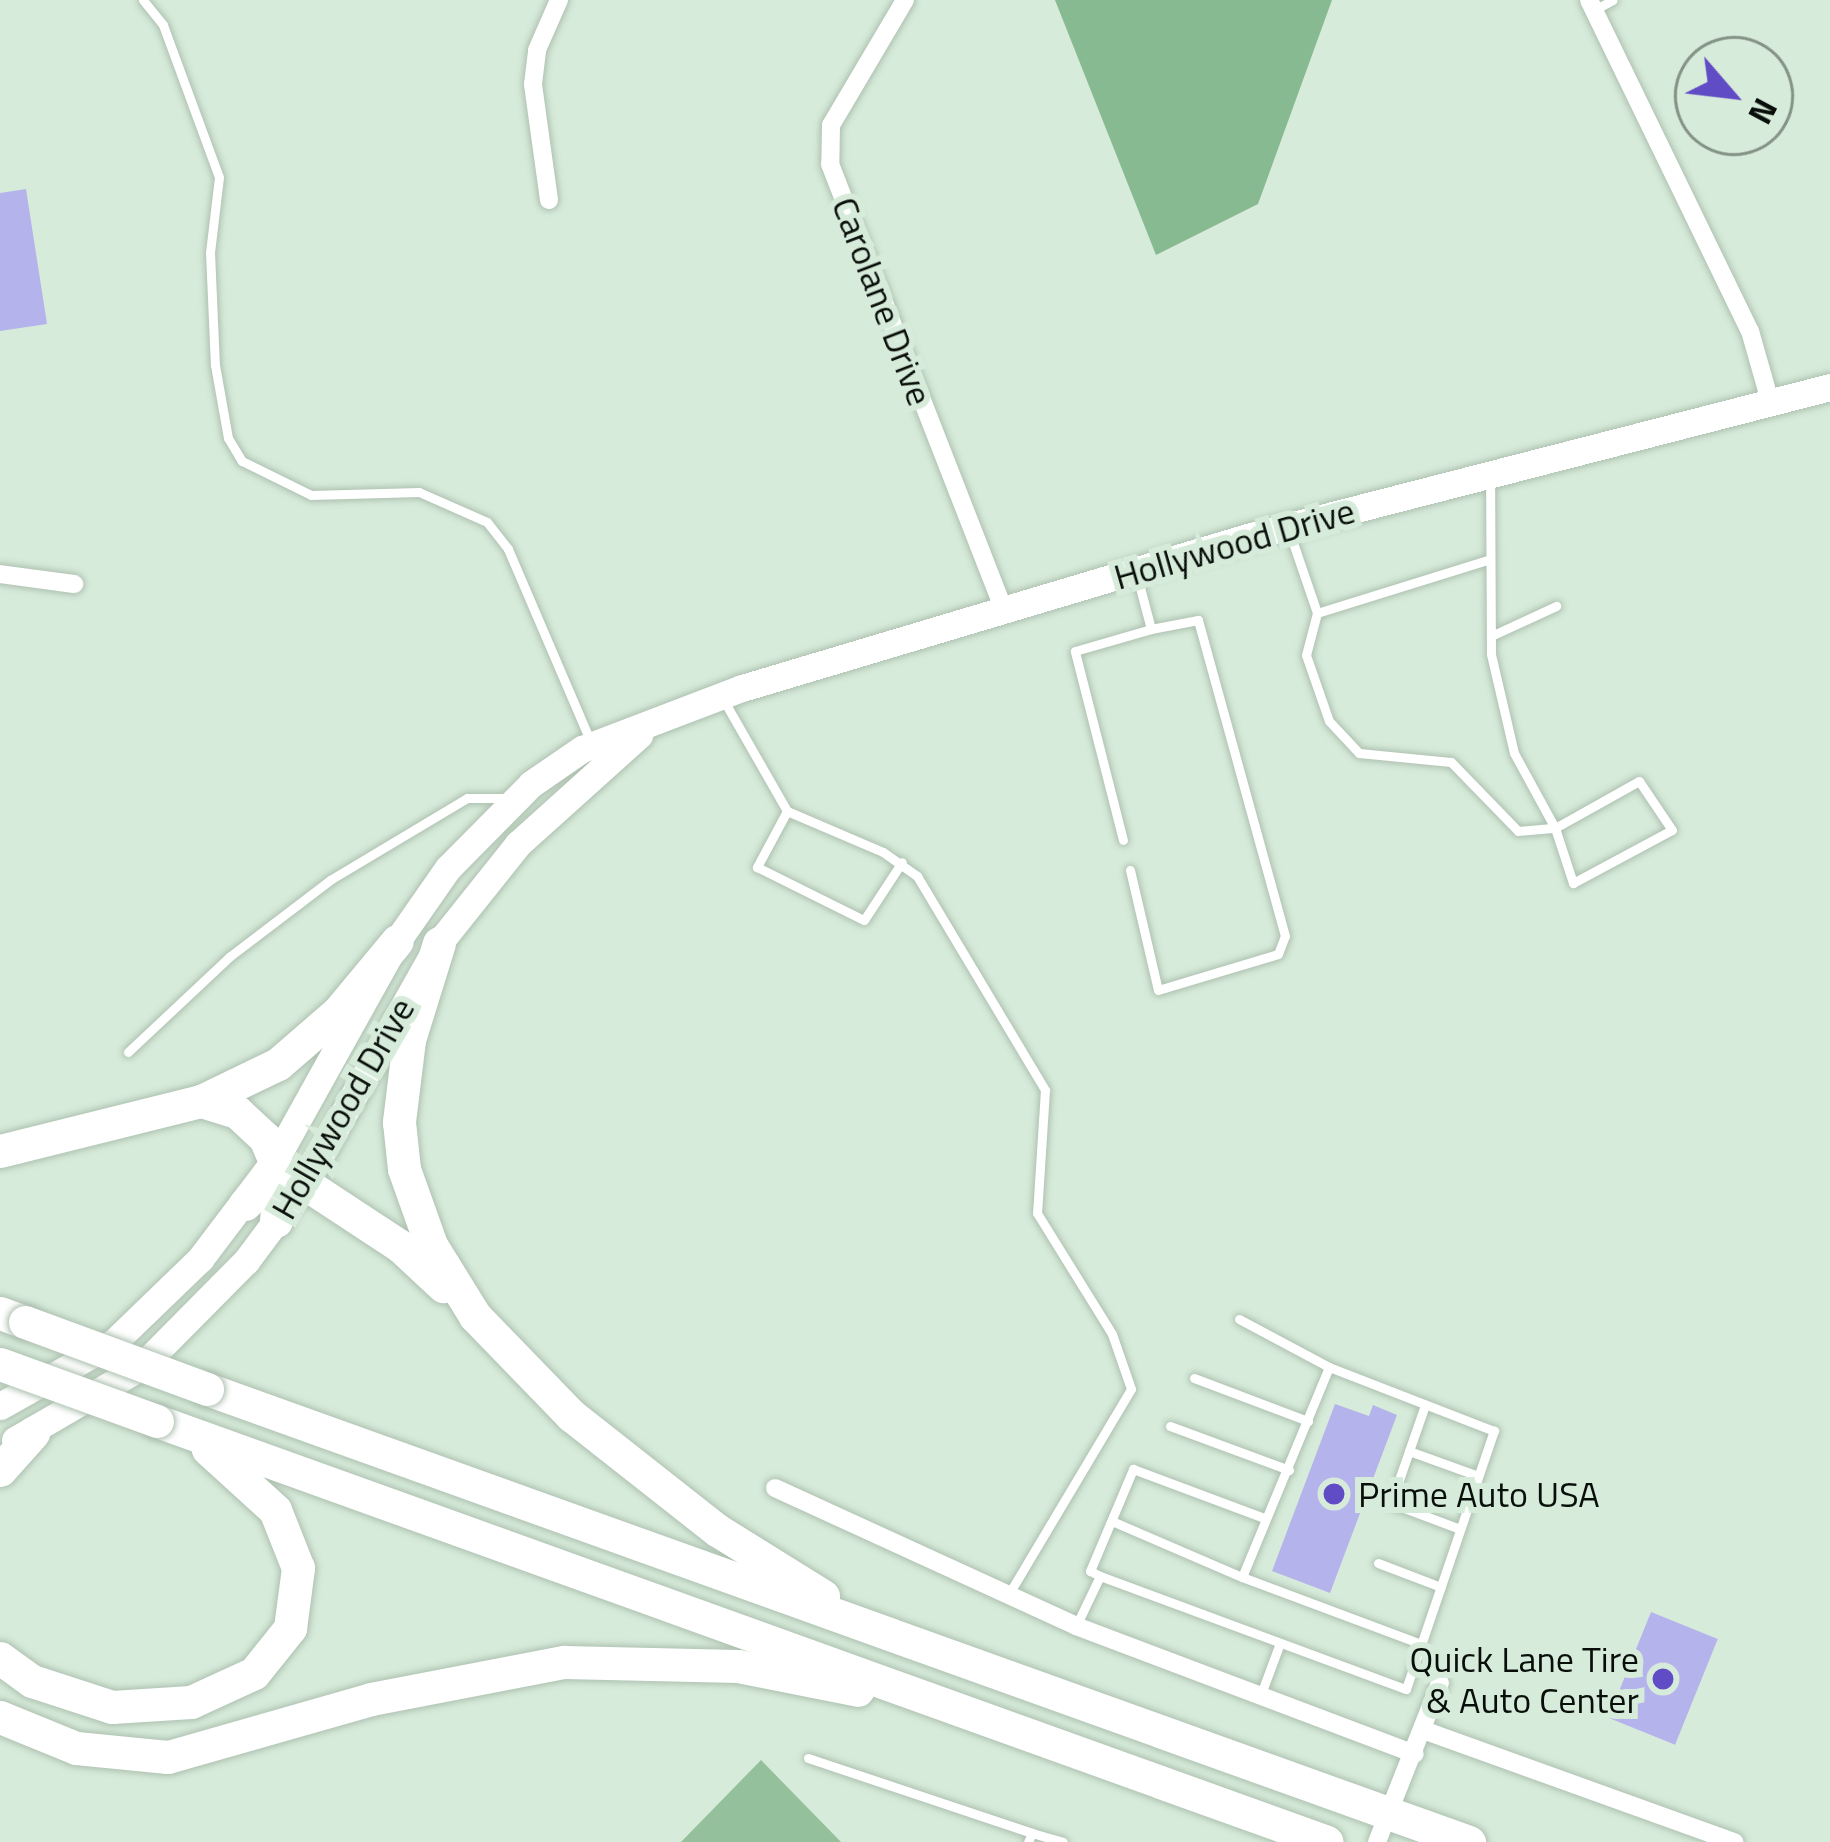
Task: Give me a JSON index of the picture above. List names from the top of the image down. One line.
{"streets":{"main road":["Hollywood Drive"],"street":["Carolane Drive"]},"crossings":[["Carolane Drive","Hollywood Drive"]],"places":["Prime Auto USA","Quick Lane Tire & Auto Center"],"north":"bottom right"}
